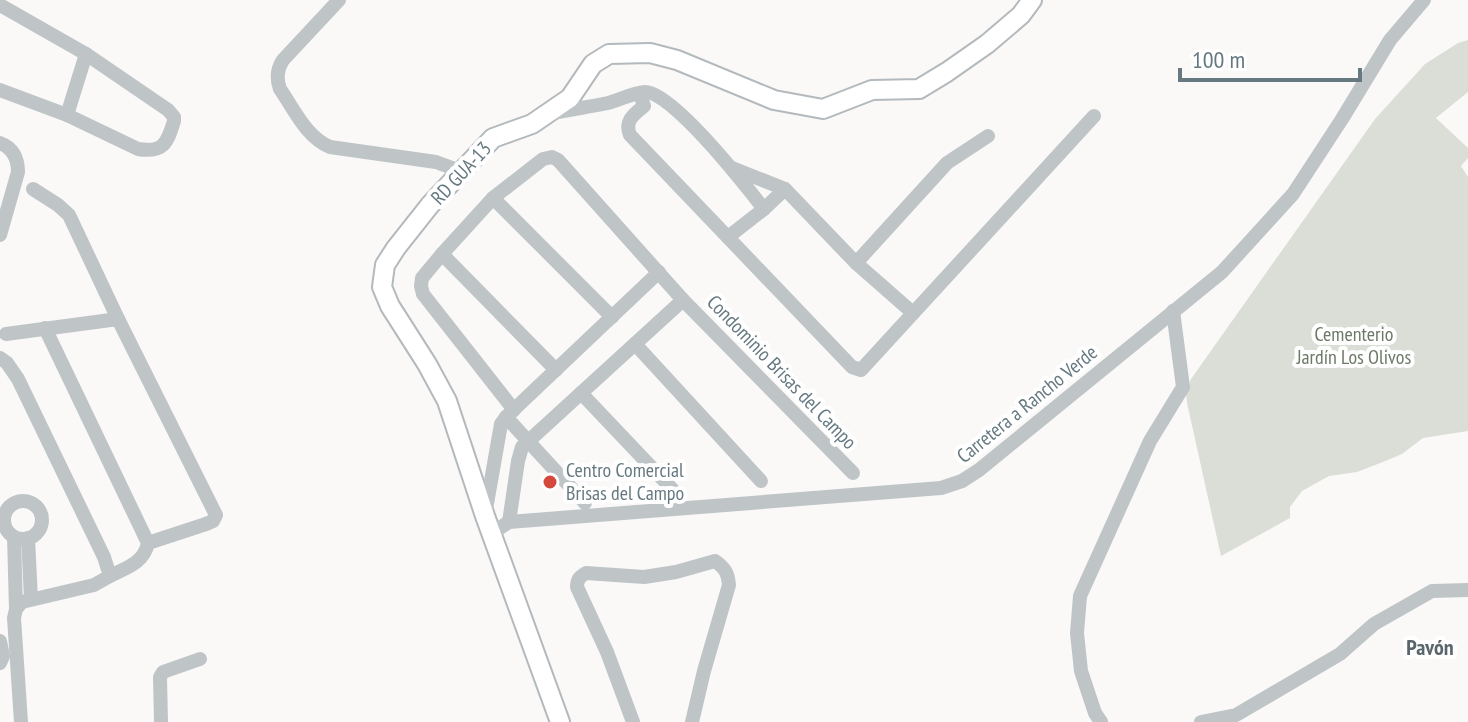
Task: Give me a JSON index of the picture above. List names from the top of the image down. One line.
{"streets":{"main road":["RD GUA-13"],"street":["Condominio Brisas del Campo","Carretera a Rancho Verde"]},"crossings":[["RD GUA-13","Carretera a Rancho Verde"]],"districts":["Pavón"],"parks":["Cementerio Jardín Los Olivos"],"places":["Centro Comercial Brisas del Campo"],"scale_bar":"100 m"}
